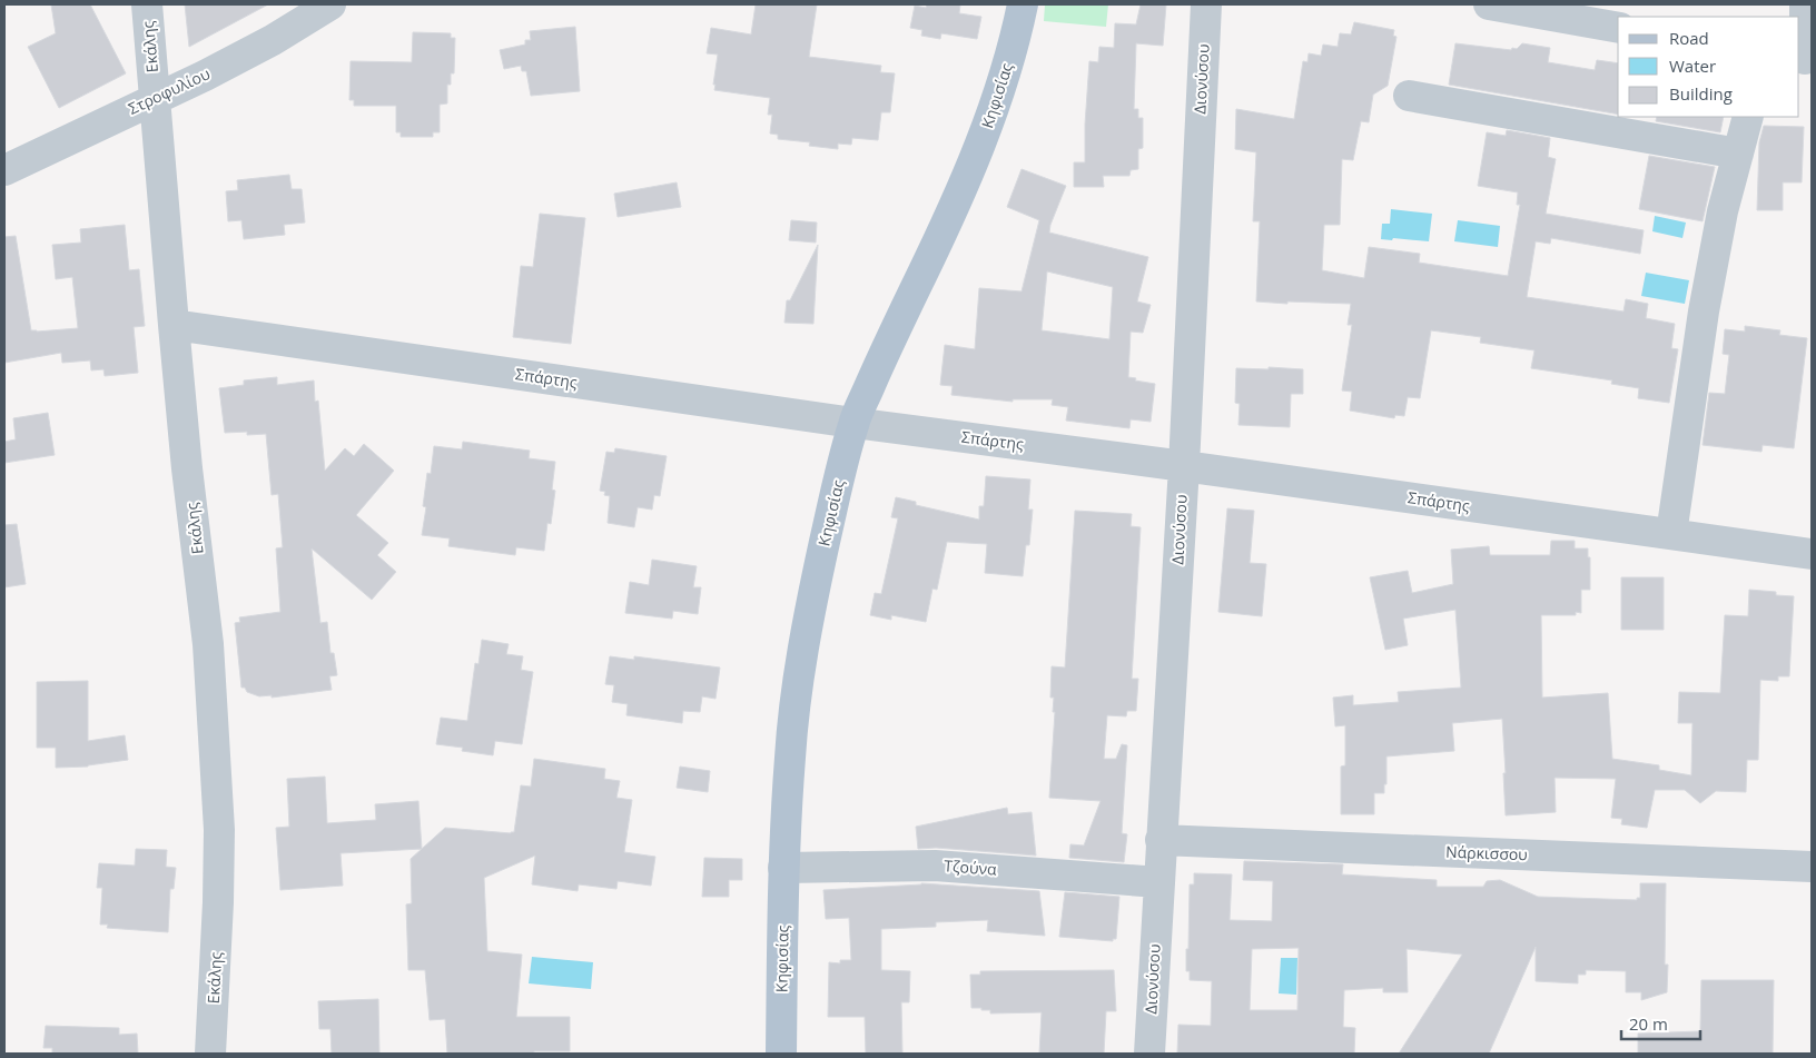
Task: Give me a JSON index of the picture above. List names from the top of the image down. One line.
{"streets":{"main road":["Κηφισίας"],"street":["Εκάλης","Διονύσου","Στροφυλίου","Σπάρτης","Νάρκισσου","Τζούνα"]},"crossings":[["Εκάλης","Στροφυλίου"],["Εκάλης","Σπάρτης"],["Διονύσου","Σπάρτης"],["Διονύσου","Νάρκισσου"],["Διονύσου","Τζούνα"],["Κηφισίας","Σπάρτης"],["Κηφισίας","Τζούνα"]],"legend":["Road","Water","Building"],"scale_bar":"20 m"}
